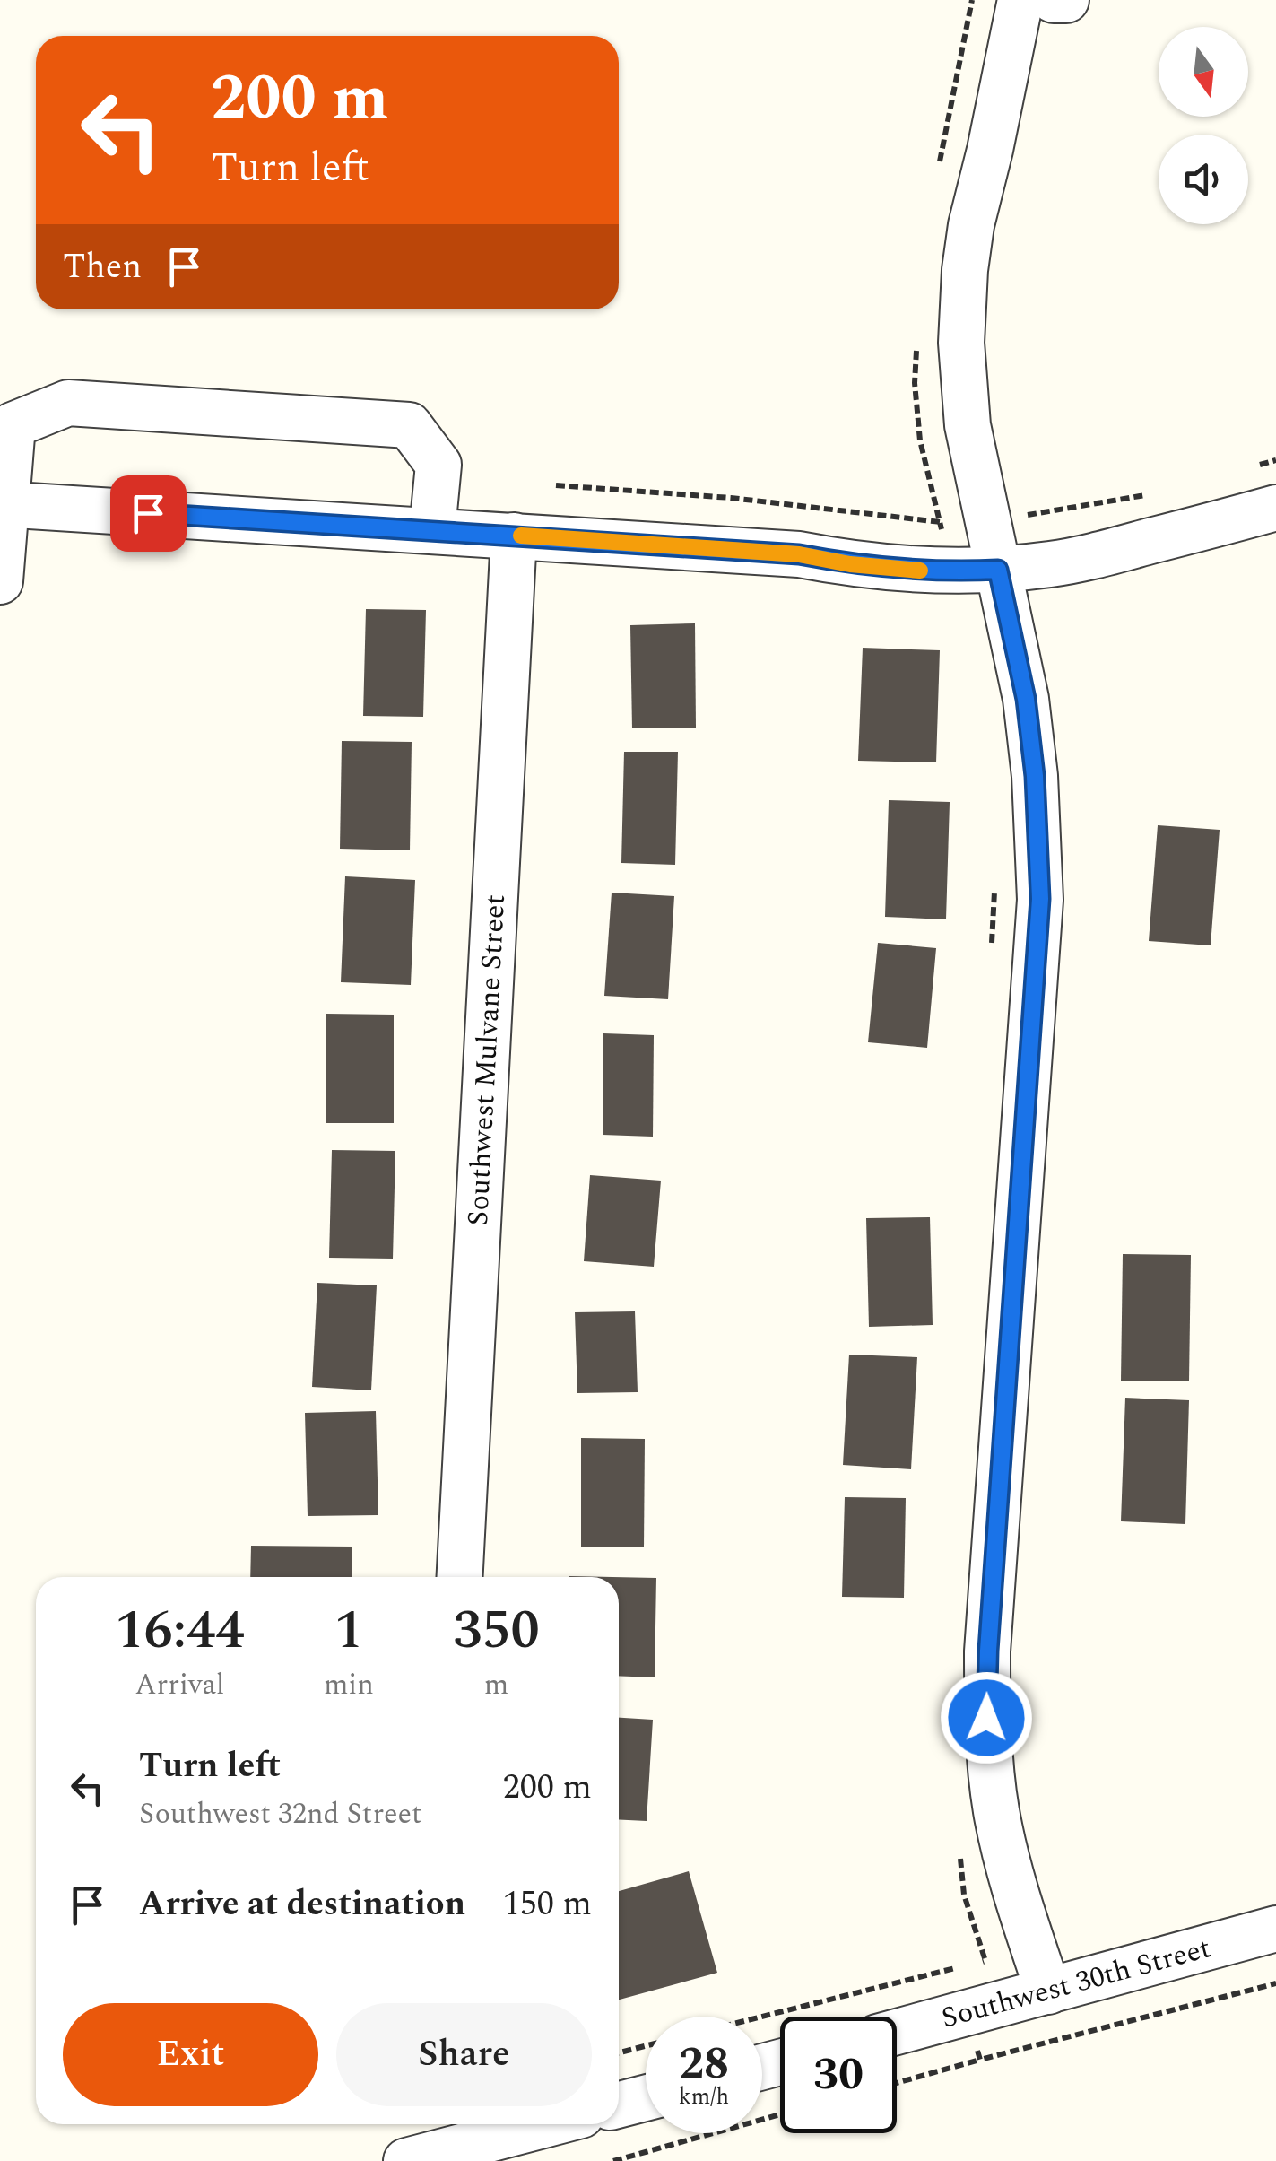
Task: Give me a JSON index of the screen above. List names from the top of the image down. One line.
{"streets":{"street":["Southwest Mulvane Street","Southwest 30th Street"]},"north":"bottom","page":{"turn":["200 m","Turn left"],"then":"Then","eta":["16:44","Arrival","1","min","350","m"],"list":[{"name":"Turn left","note":"Southwest 32nd Street","value":"200 m"},{"name":"Arrive at destination","value":"150 m"}],"buttons":["Exit","Share"],"speed":"28 km/h","limit":"30"}}
